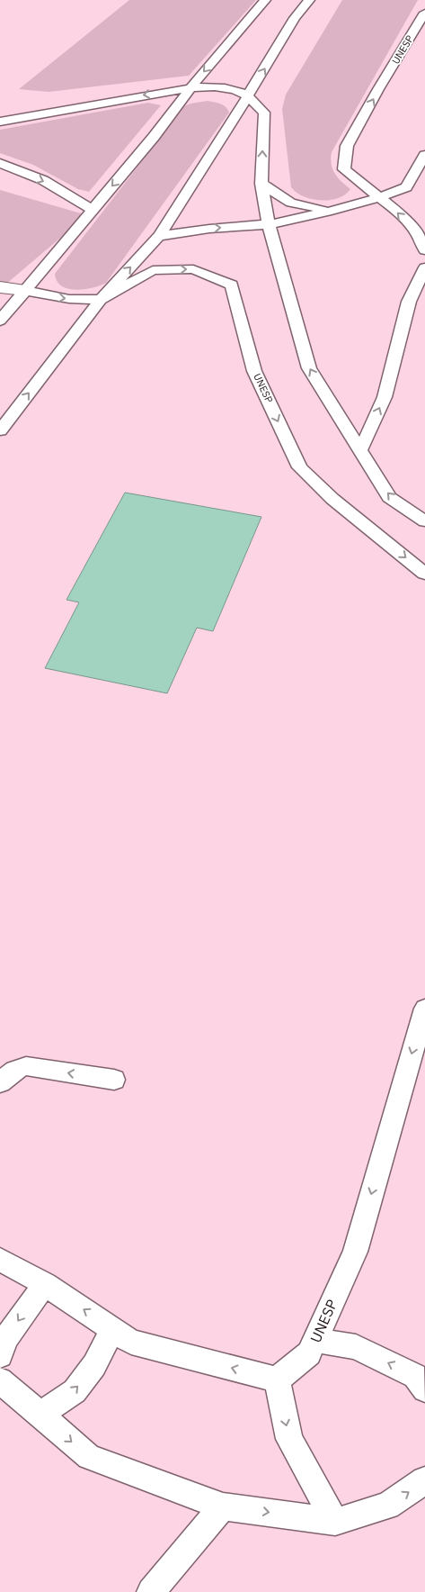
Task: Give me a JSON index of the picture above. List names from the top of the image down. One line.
{"streets":{"lane":["UNESP"]}}
